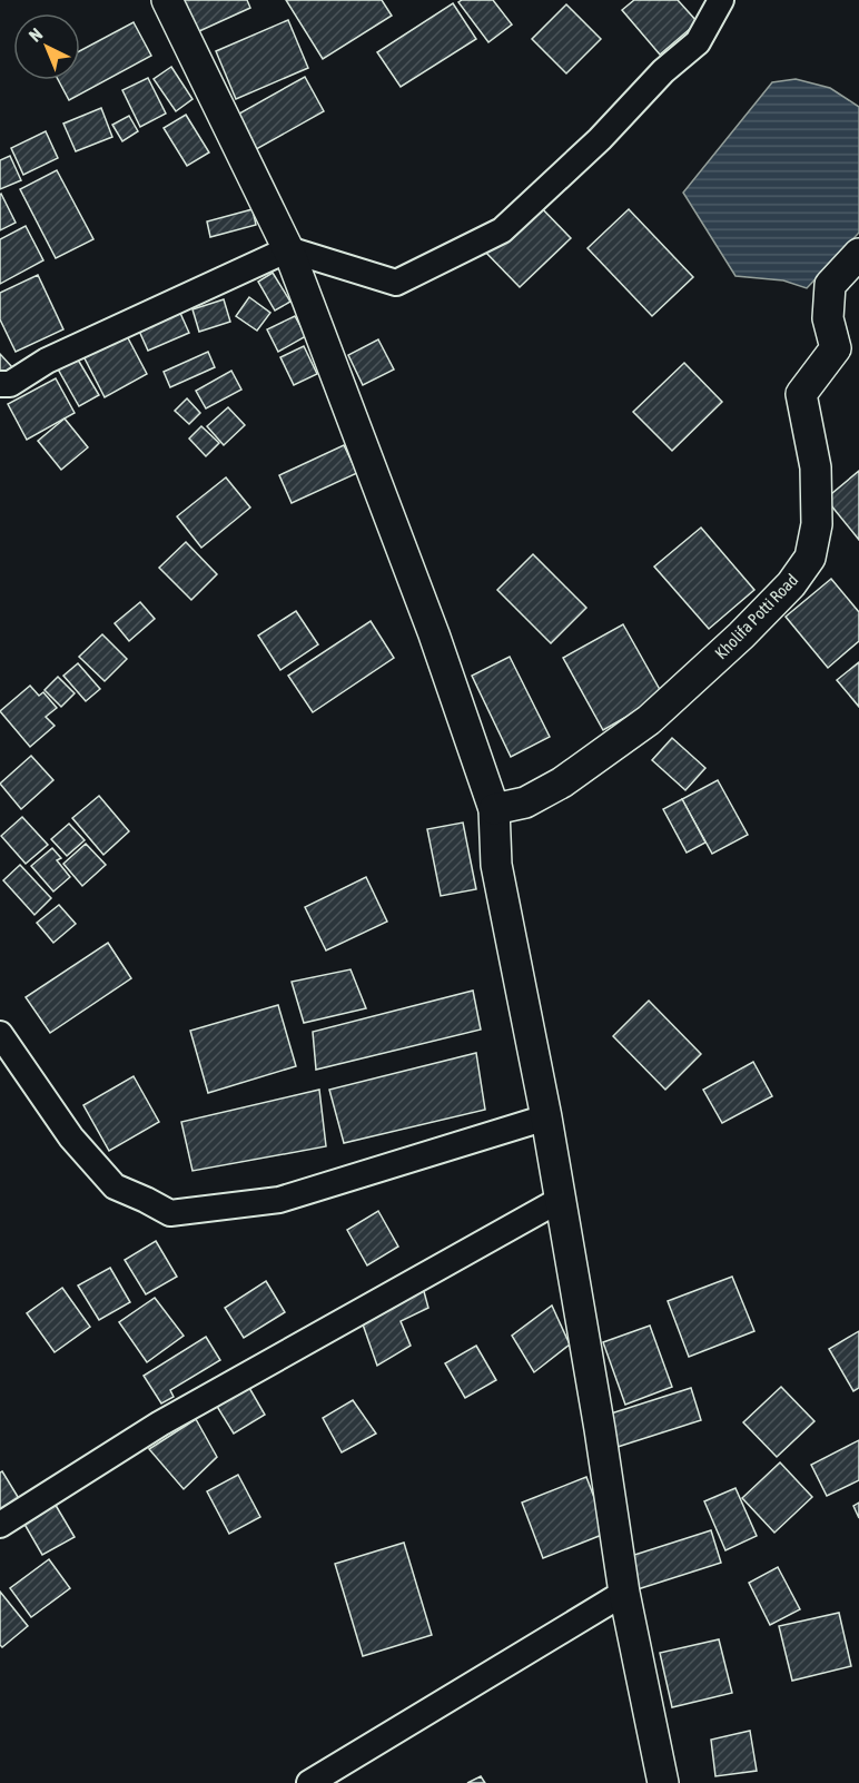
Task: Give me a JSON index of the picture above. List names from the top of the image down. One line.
{"streets":{"street":["Kholifa Potti Road"]},"north":"top left"}
